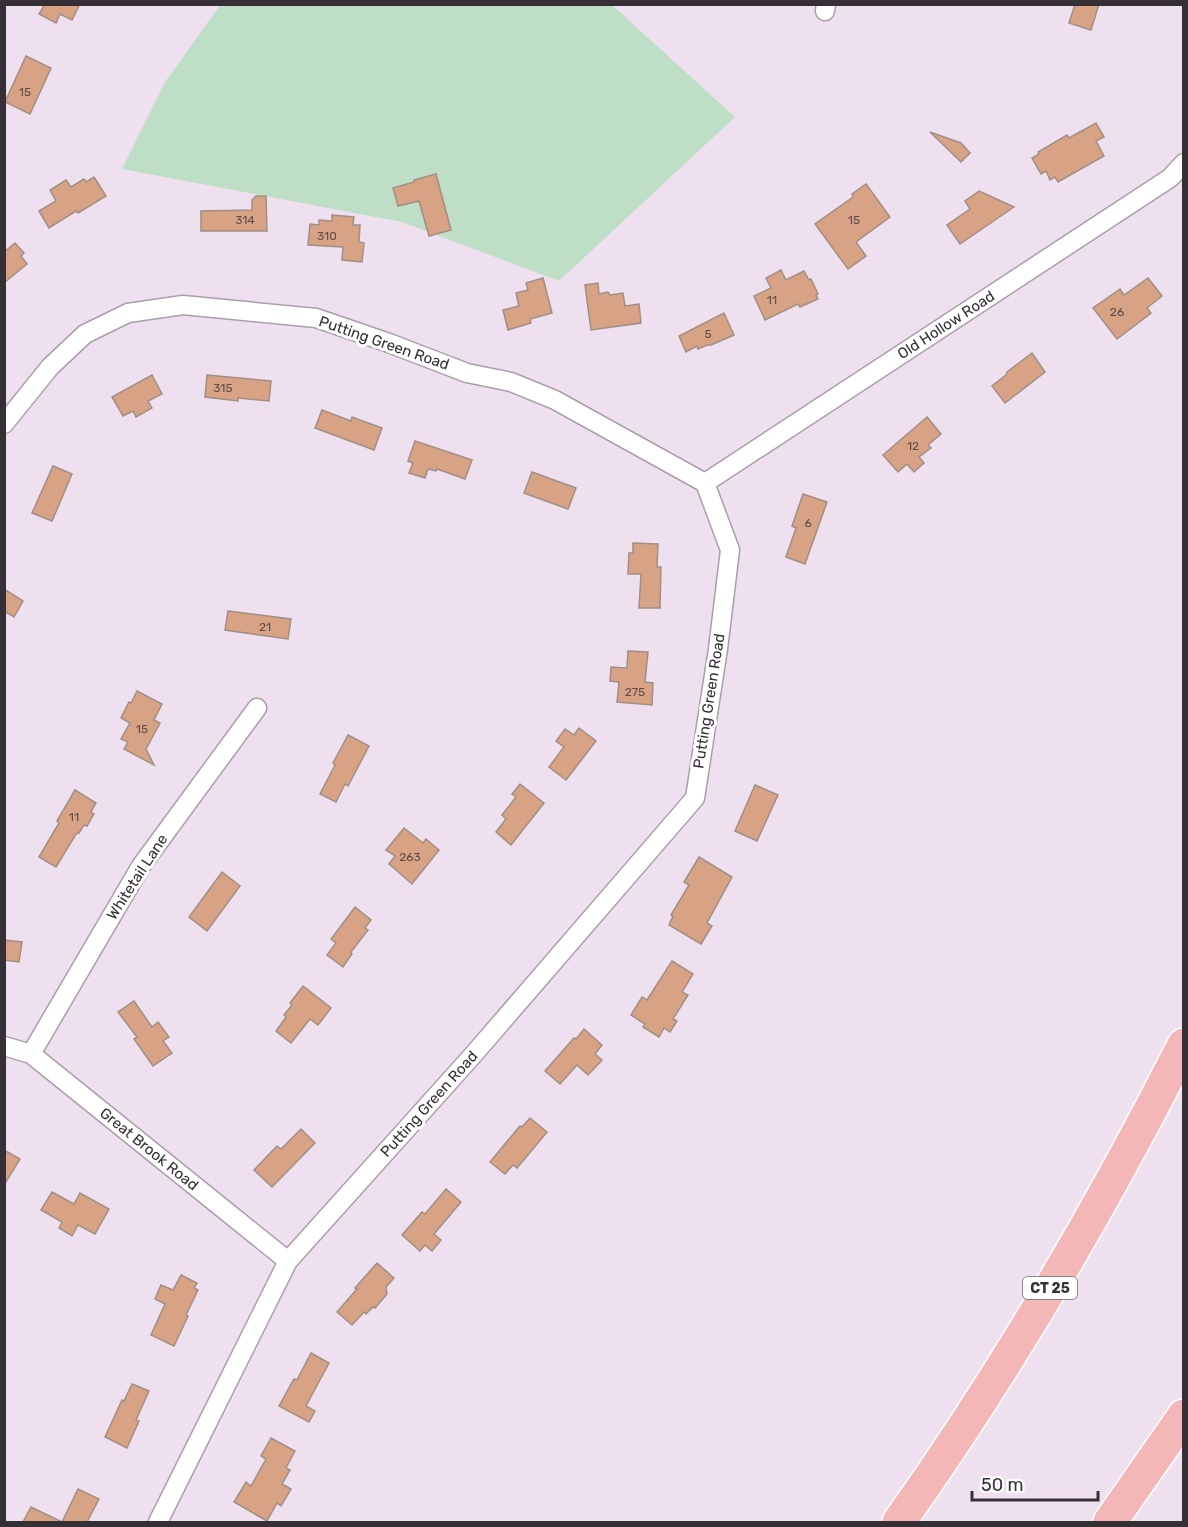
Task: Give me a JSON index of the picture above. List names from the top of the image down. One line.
{"streets":{"highway":["CT 25"],"street":["Old Hollow Road","Putting Green Road","Whitetail Lane","Great Brook Road"]},"crossings":[["Old Hollow Road","Putting Green Road"],["Putting Green Road","Great Brook Road"],["Whitetail Lane","Great Brook Road"]],"house_numbers":["15","314","15","310","11","26","5","315","12","6","21","275","15","11","263"],"scale_bar":"50 m"}
